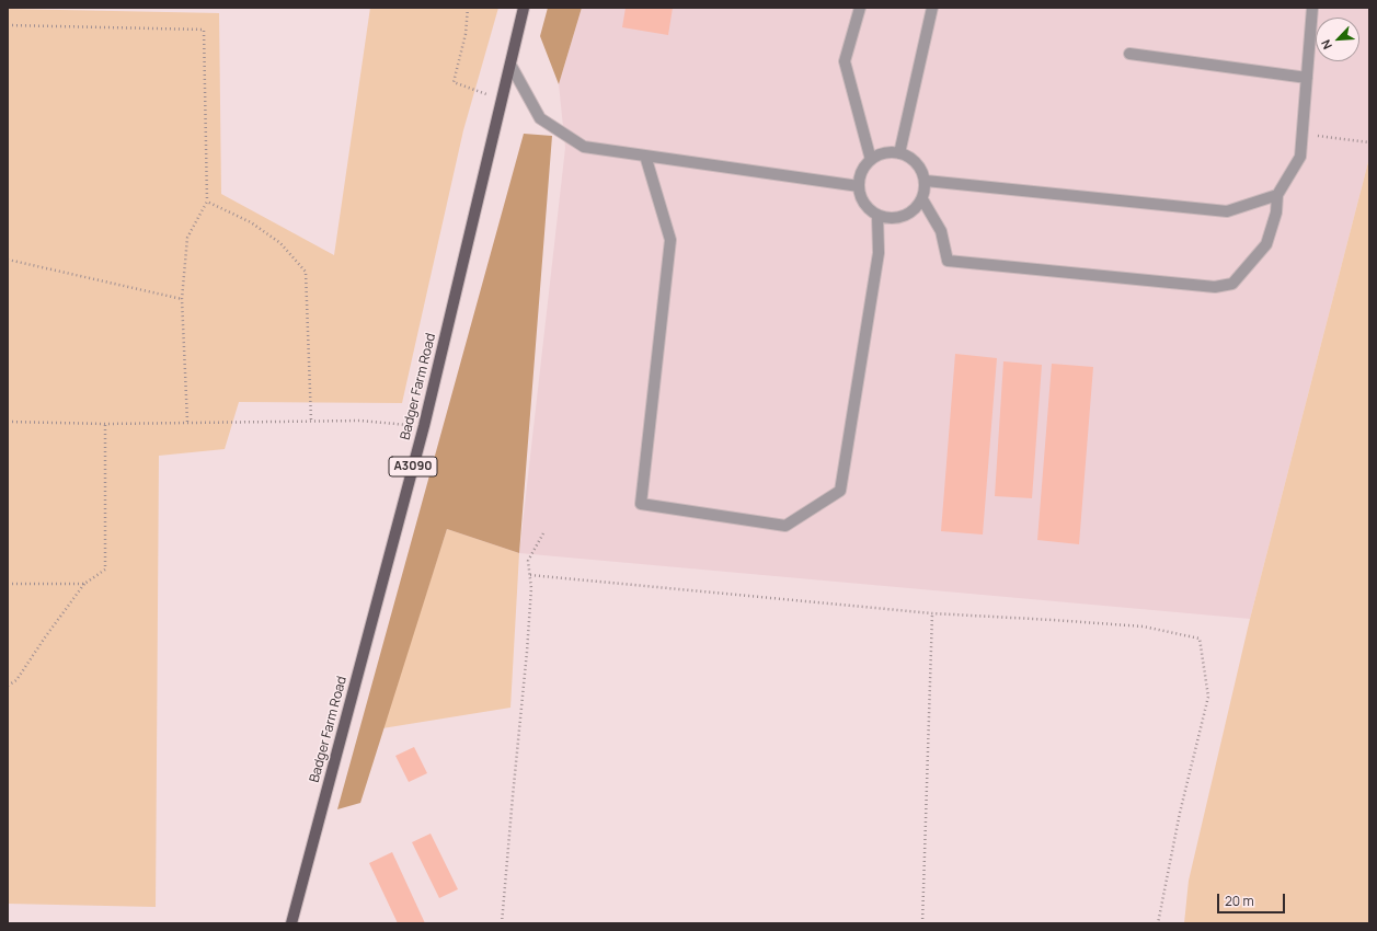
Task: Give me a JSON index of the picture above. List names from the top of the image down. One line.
{"streets":{"main road":["Badger Farm Road","A3090"]},"scale_bar":"20 m","north":"bottom left"}
